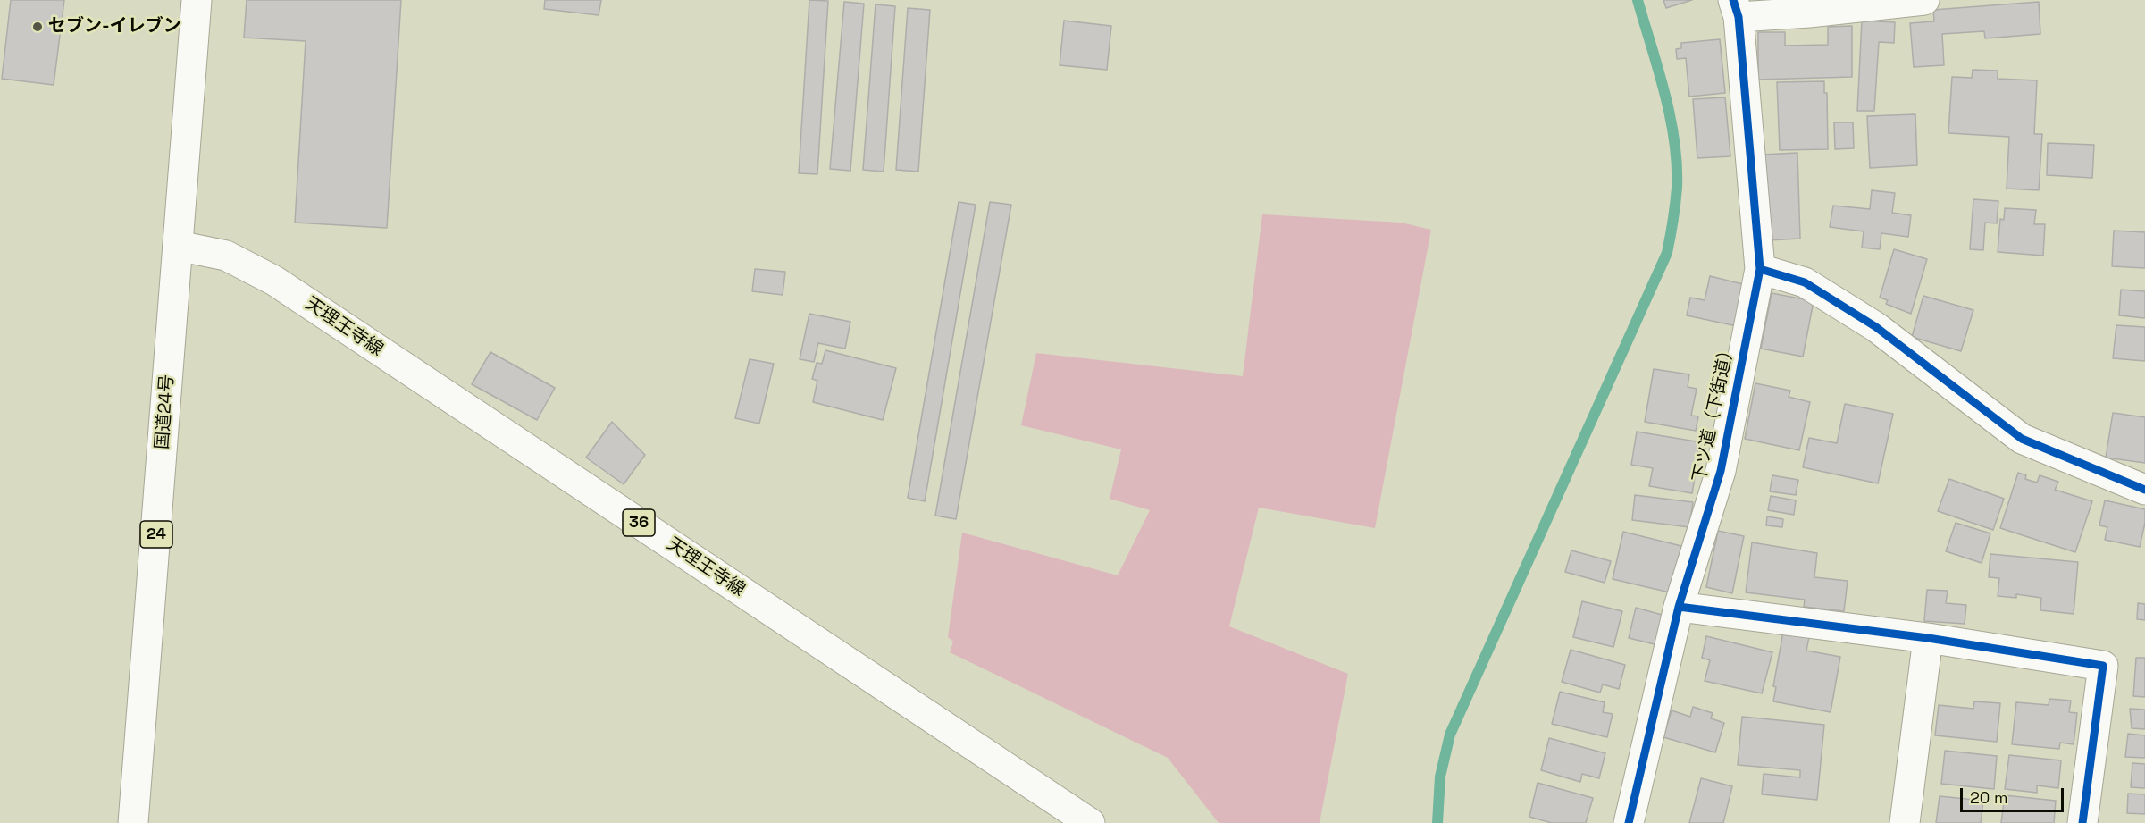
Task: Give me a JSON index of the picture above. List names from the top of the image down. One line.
{"streets":{"main road":["天理王寺線","国道24号","下ツ道（下街道）","36","24"]},"crossings":[["天理王寺線","国道24号"]],"places":["セブン-イレブン"],"scale_bar":"20 m"}
